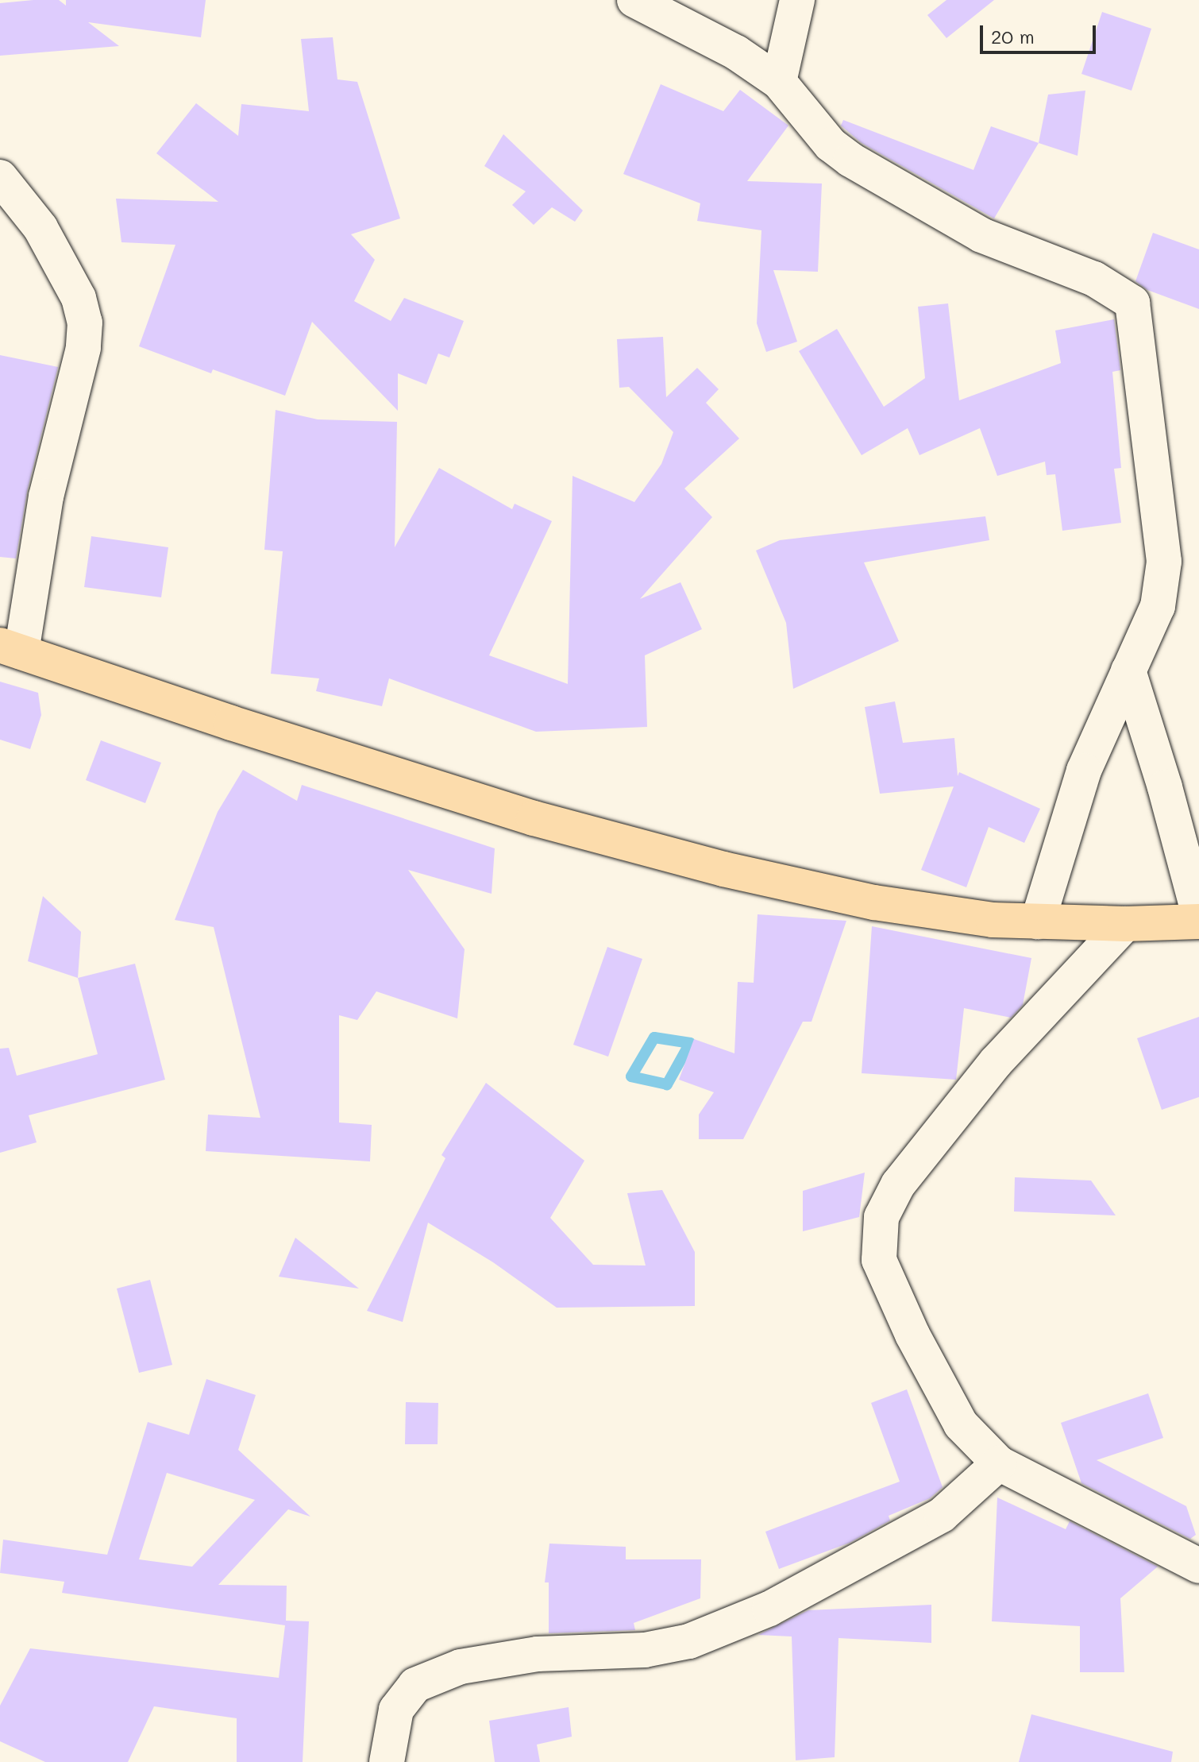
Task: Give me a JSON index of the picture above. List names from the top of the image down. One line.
{"scale_bar":"20 m"}
